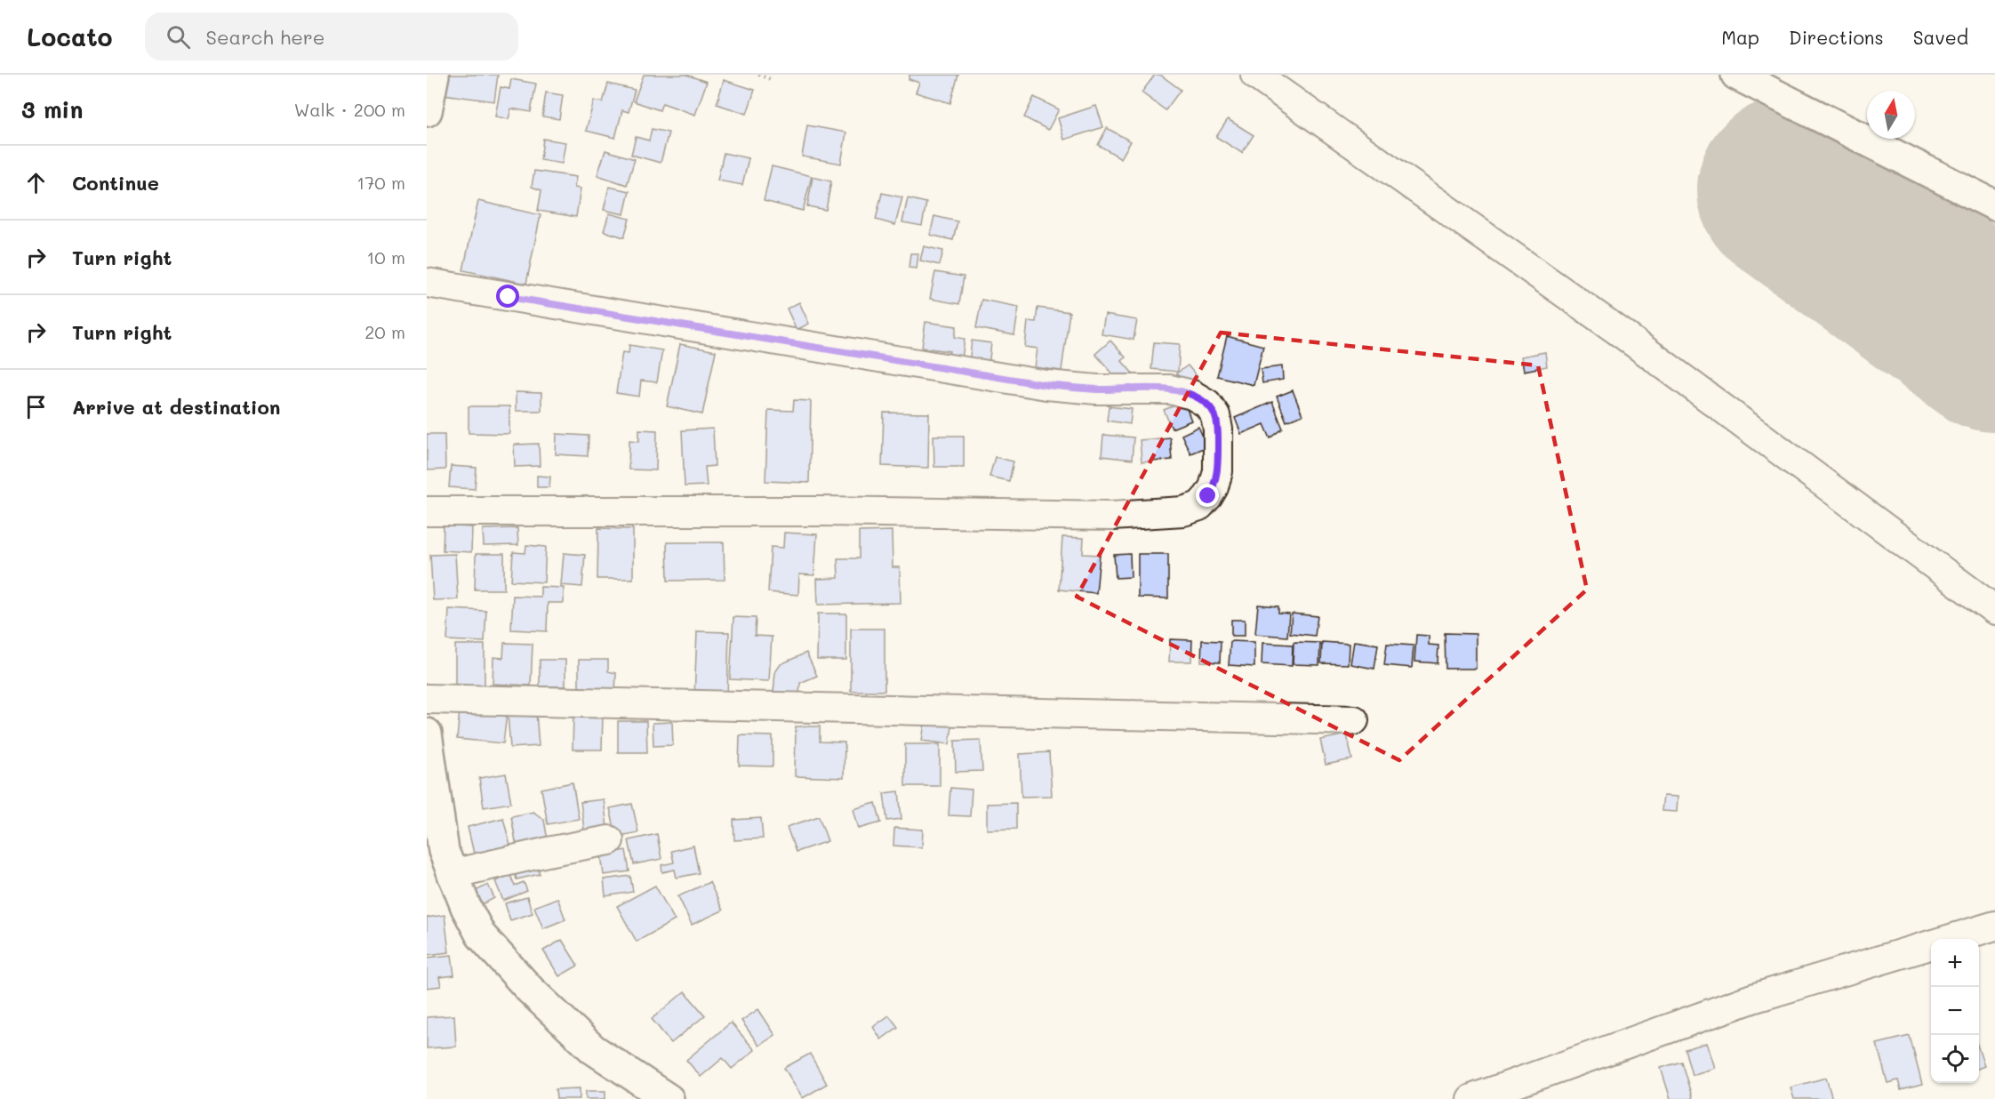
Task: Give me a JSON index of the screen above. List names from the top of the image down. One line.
{"north":"top","page":{"header":"Locato","search":"Search here","nav":["Map","Directions","Saved"],"heading":["3 min","Walk · 200 m"],"list":[["Continue","170 m"],["Turn right","10 m"],["Turn right","20 m"],"Arrive at destination"],"map_buttons":["+","−"]}}
